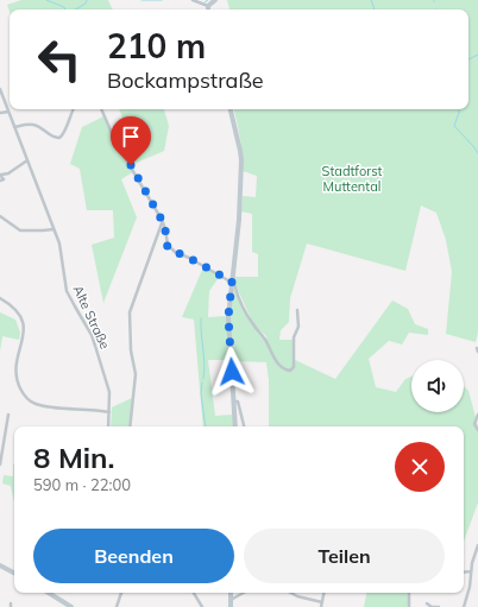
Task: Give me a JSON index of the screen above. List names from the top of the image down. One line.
{"streets":{"street":["Alte Straße"]},"parks":["Stadtforst Muttental"],"page":{"turn":["210 m","Bockampstraße"],"heading":["8 Min.","590 m · 22:00"],"buttons":["Beenden","Teilen"]}}
